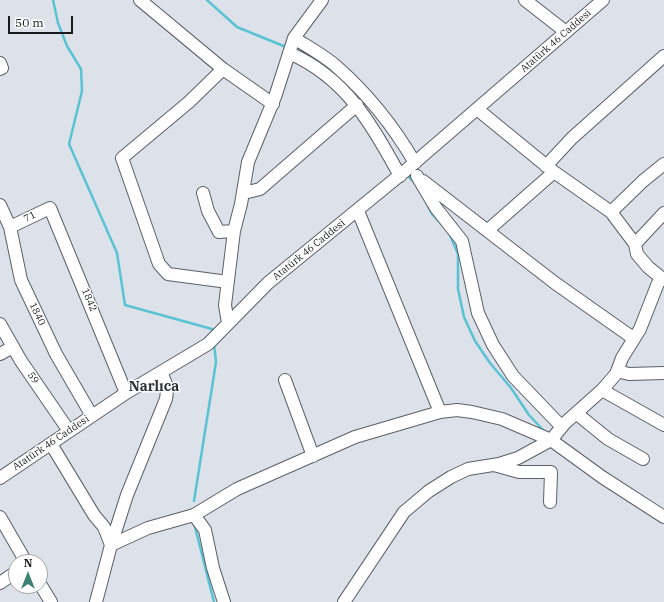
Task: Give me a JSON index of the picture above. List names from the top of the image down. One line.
{"streets":{"street":["Atatürk 46 Caddesi","71","1842","1840","59"]},"crossings":[["Atatürk 46 Caddesi","1842"],["Atatürk 46 Caddesi","1840"],["Atatürk 46 Caddesi","59"],["71","1842"],["71","1840"]],"districts":["Narlıca"],"scale_bar":"50 m","north":"top"}
